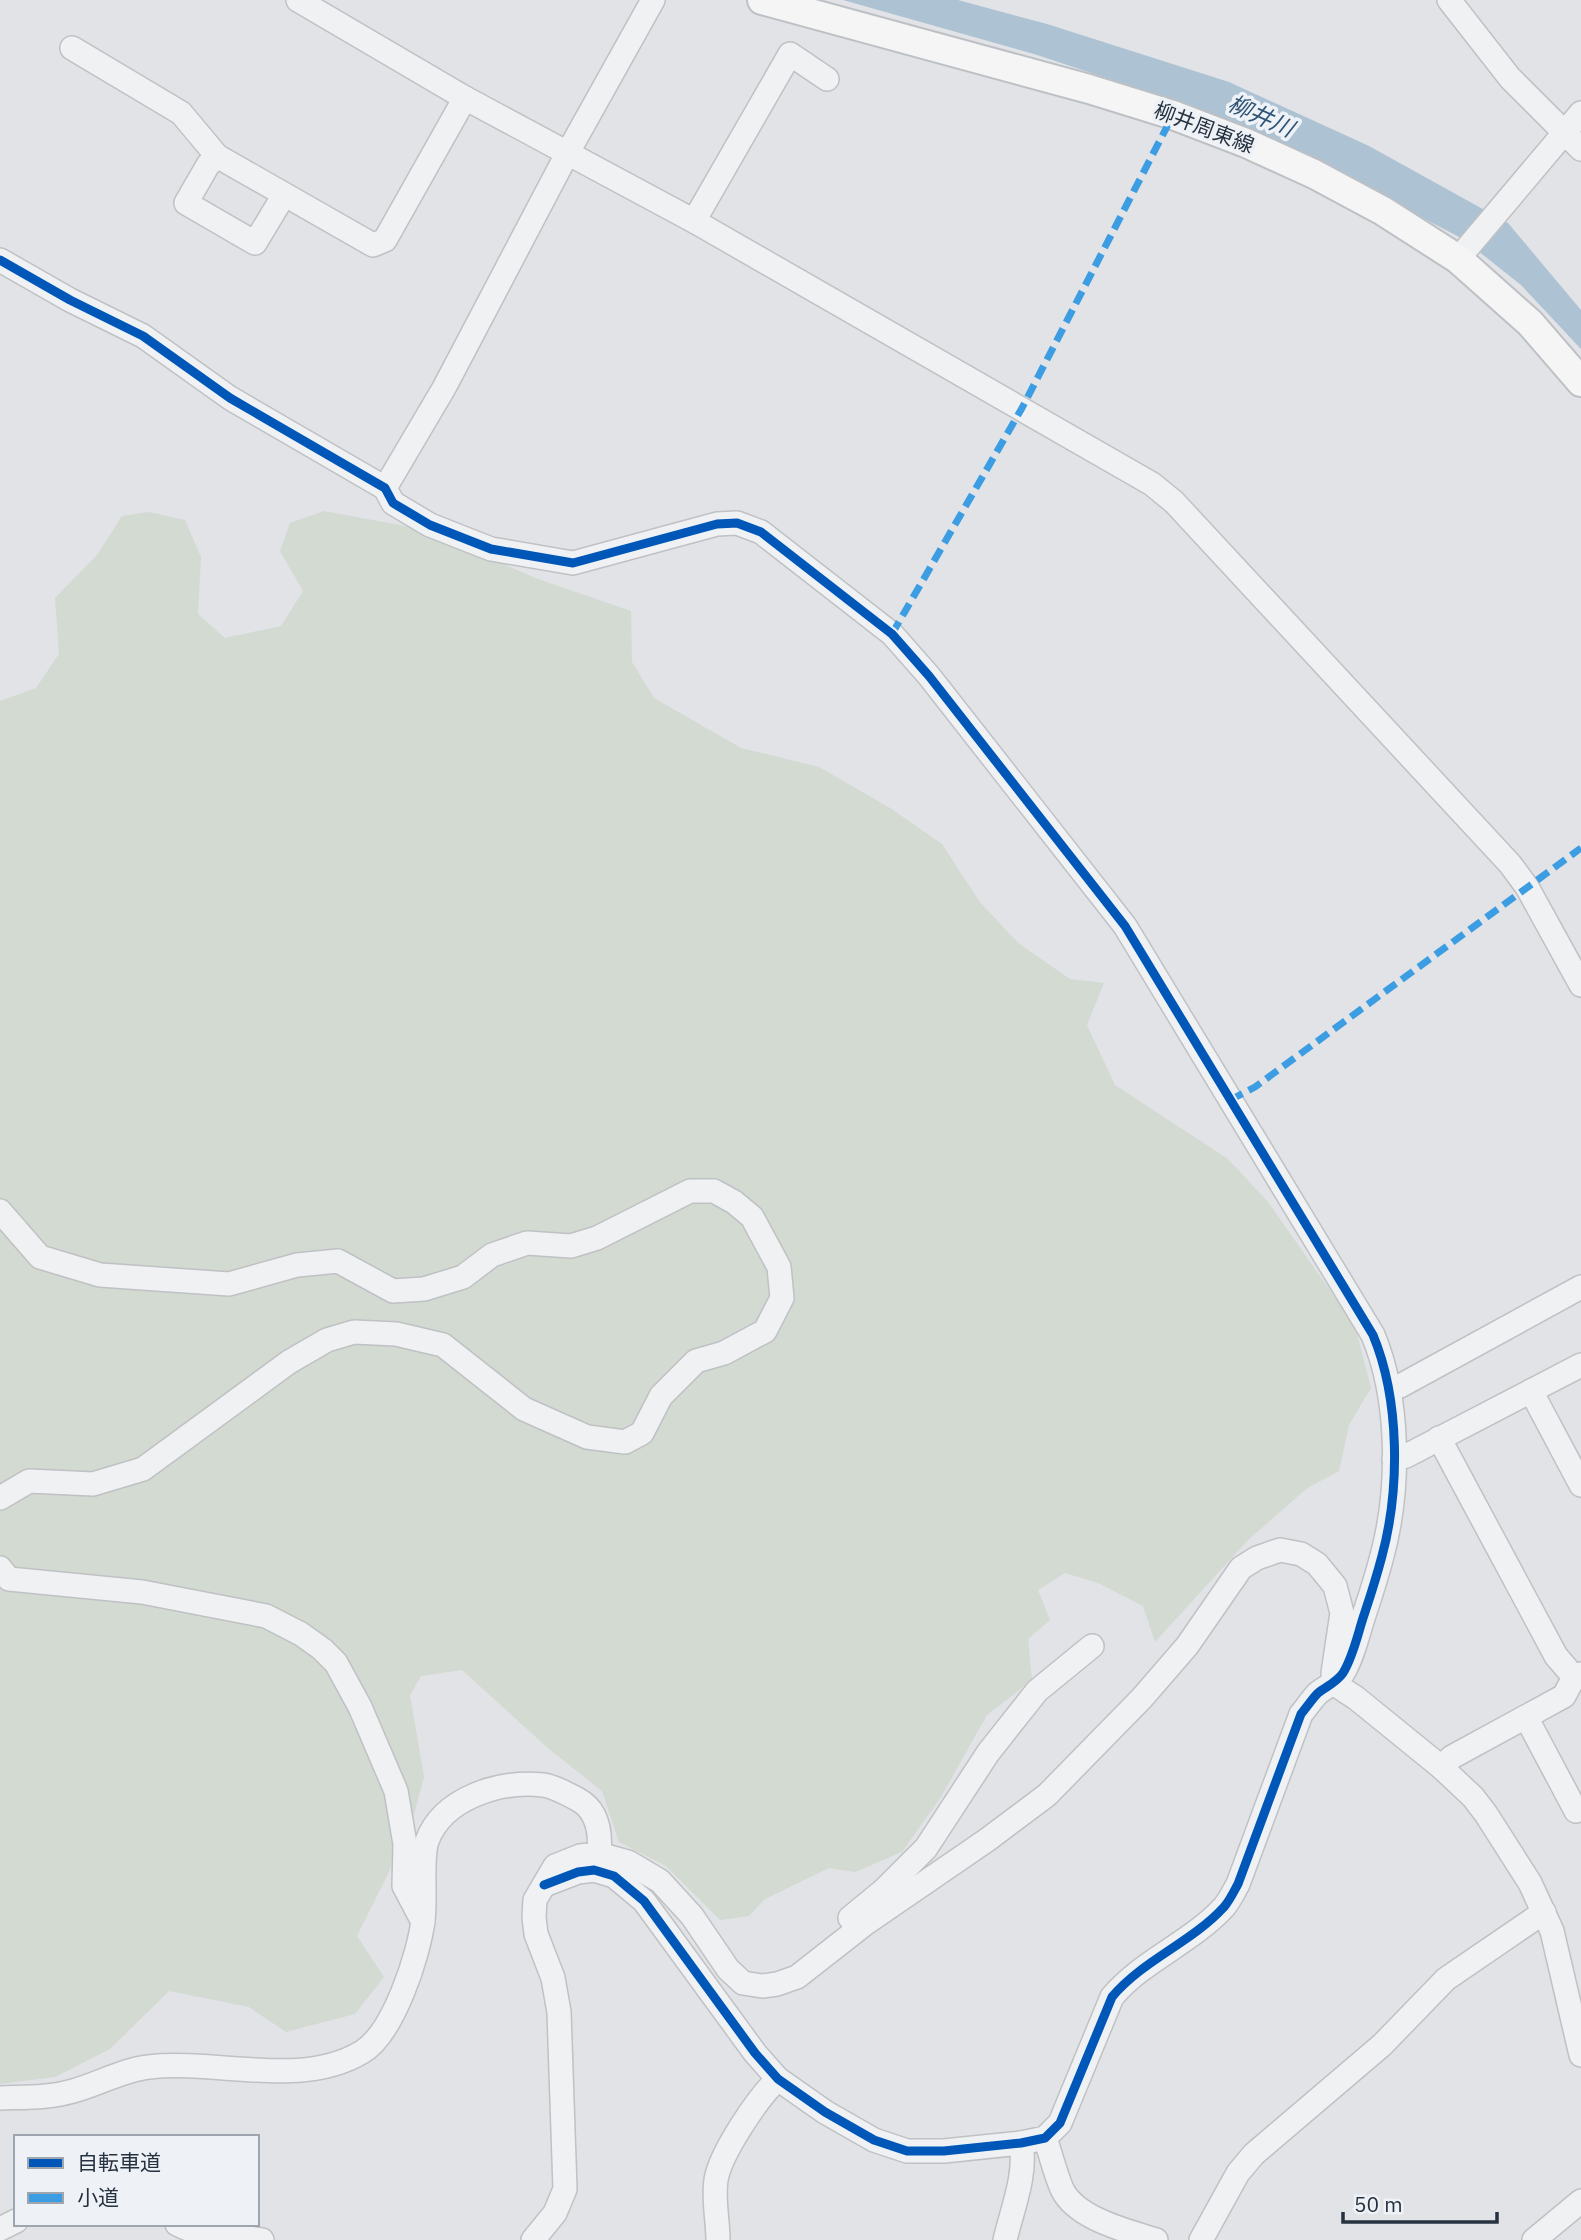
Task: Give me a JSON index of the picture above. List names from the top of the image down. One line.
{"streets":{"main road":["柳井周東線"]},"water":["柳井川"],"legend":["自転車道","小道"],"scale_bar":"50 m"}
